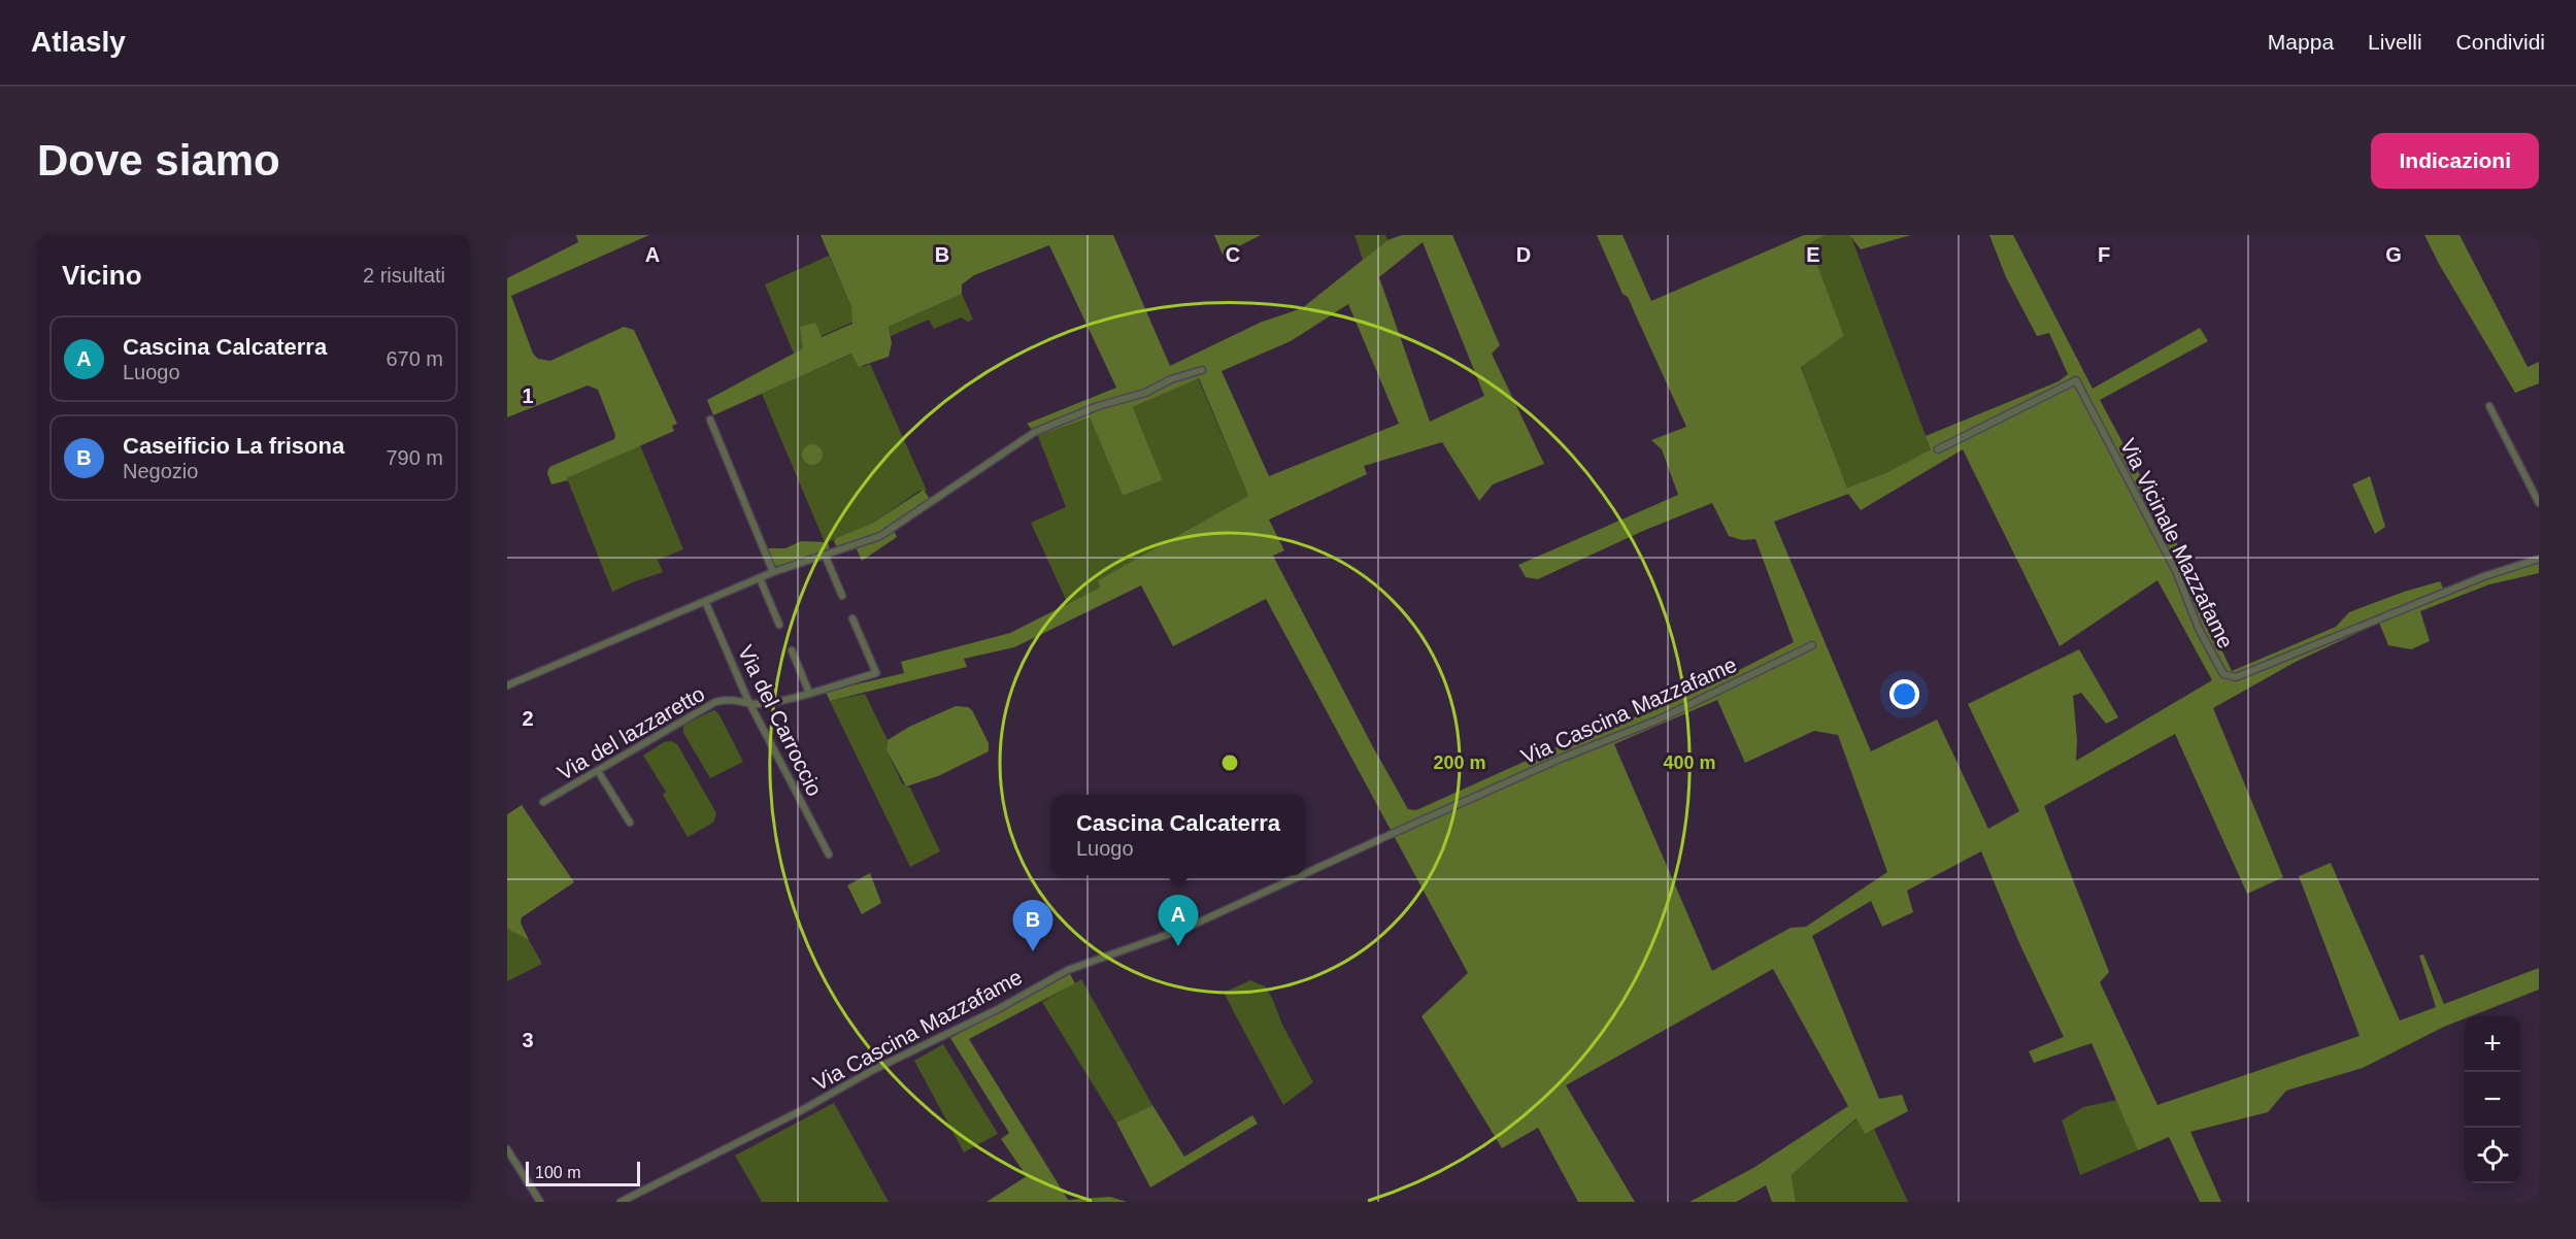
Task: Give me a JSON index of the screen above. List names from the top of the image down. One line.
{"streets":{"street":["Via Vicinale Mazzafame","Via Cascina Mazzafame","Via del Carroccio","Via del lazzaretto"]},"crossings":[["Via del Carroccio","Via del lazzaretto"]],"scale_bar":"100 m","page":{"header":"Atlasly","nav":["Mappa","Livelli","Condividi"],"buttons":"Indicazioni","title":"Dove siamo","heading":["Vicino","2 risultati"],"list":[{"mark":"A","name":"Cascina Calcaterra","note":"Luogo","value":"670 m"},{"mark":"B","name":"Caseificio La frisona","note":"Negozio","value":"790 m"}],"popup":["Cascina Calcaterra","Luogo"],"pins":["A","B"],"map_buttons":["+","−"],"scale":"100 m"},"grid":{"columns":["A","B","C","D","E","F","G"],"rows":["1","2","3"]},"rings":["200 m","400 m"]}
